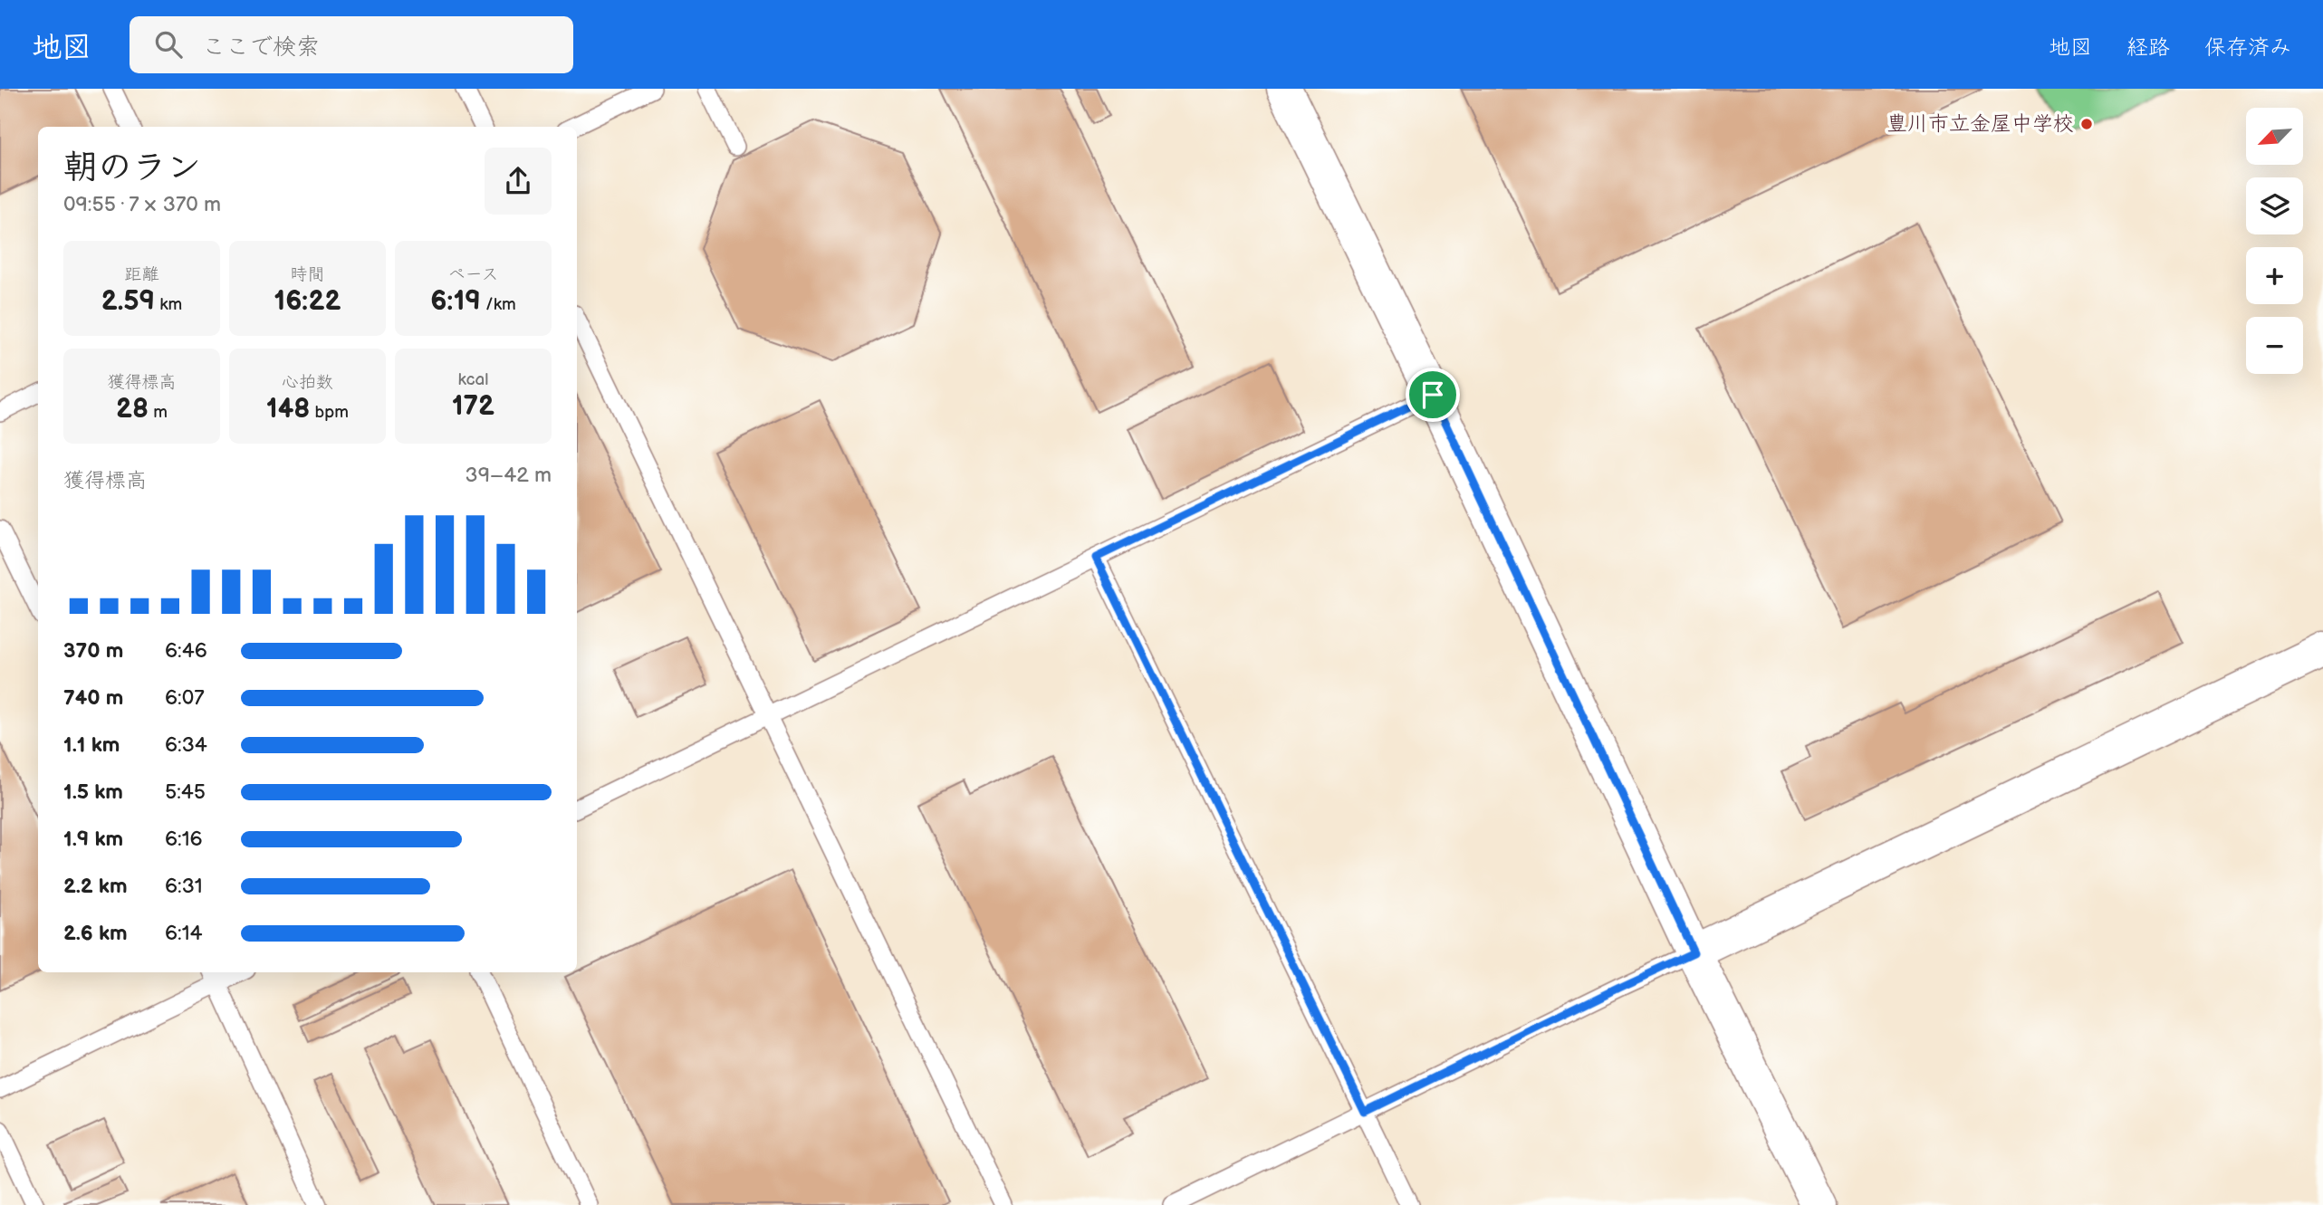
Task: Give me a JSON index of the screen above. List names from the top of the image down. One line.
{"places":["豊川市立金屋中学校"],"north":"bottom left","page":{"header":"地図","search":"ここで検索","nav":["地図","経路","保存済み"],"map_buttons":["+","−"],"heading":["朝のラン","09:55 · 7 × 370 m"],"stats":[["距離","2.59 km"],["時間","16:22"],["ペース","6:19 /km"],["獲得標高","28 m"],["心拍数","148 bpm"],["kcal","172"]],"chart":["獲得標高","39–42 m"],"list":[{"name":"370 m","note":"6:46"},{"name":"740 m","note":"6:07"},{"name":"1.1 km","note":"6:34"},{"name":"1.5 km","note":"5:45"},{"name":"1.9 km","note":"6:16"},{"name":"2.2 km","note":"6:31"},{"name":"2.6 km","note":"6:14"}]}}
